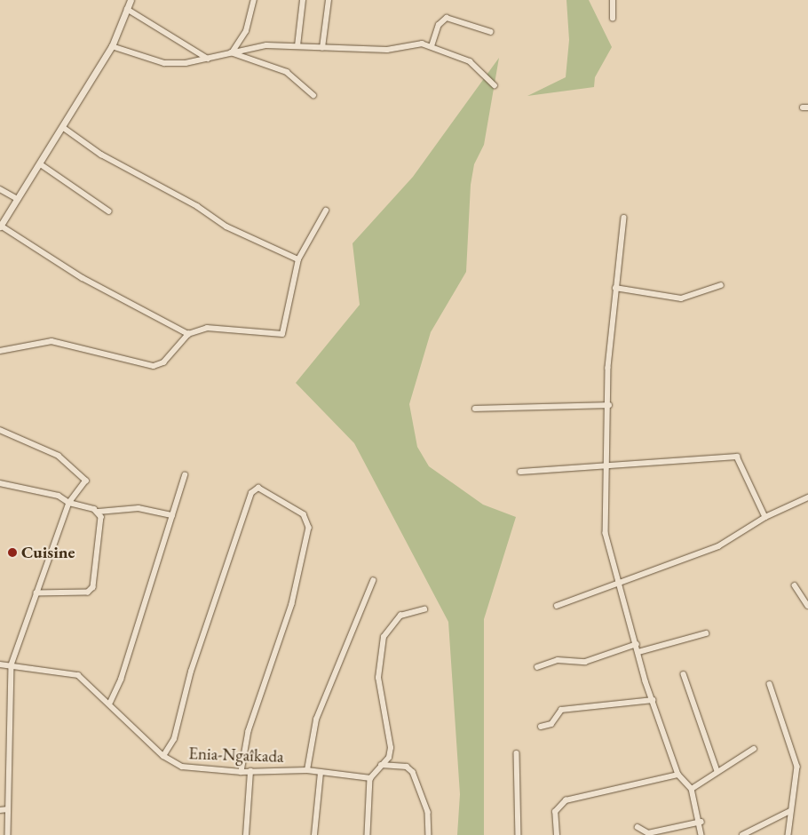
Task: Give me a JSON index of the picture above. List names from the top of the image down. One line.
{"streets":{"street":["Enia-Ngaîkada"]},"places":["Cuisine"]}
